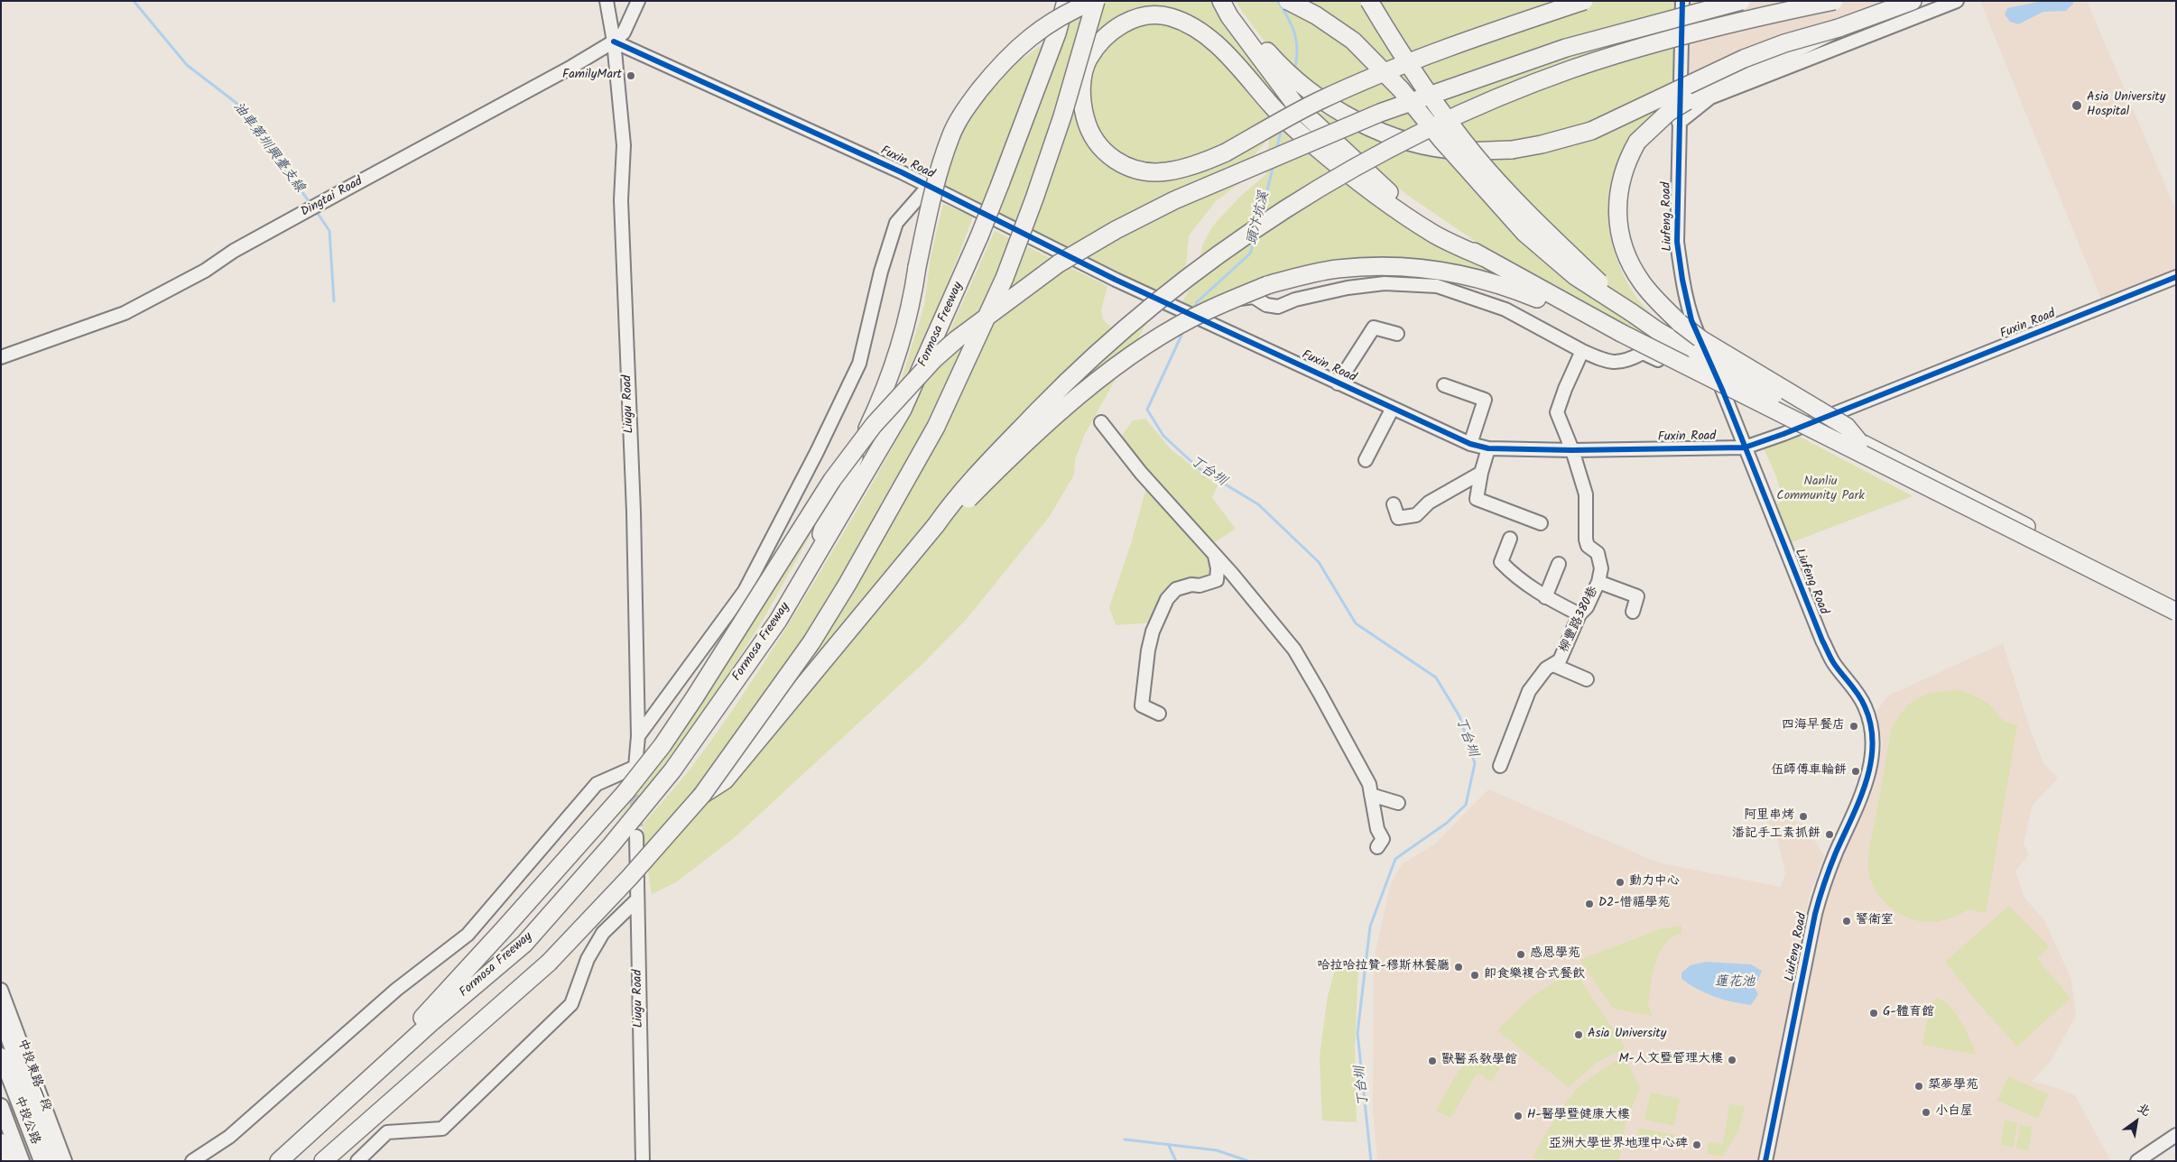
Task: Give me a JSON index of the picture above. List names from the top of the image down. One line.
{"streets":{"highway":["Formosa Freeway"],"main road":["中投公路"],"street":["Fuxin Road","Dingtai Road","Liufeng Road","Liugu Road","柳豐路380巷","中投東路一段"]},"crossings":[["Fuxin Road","Dingtai Road"],["Fuxin Road","Liufeng Road"],["Fuxin Road","Liugu Road"],["Fuxin Road","柳豐路380巷"],["Dingtai Road","Liugu Road"]],"water":["油車第圳興臺支線","頭汴坑溪","丁台圳","蓮花池"],"parks":["Nanliu Community Park"],"places":["FamilyMart","Asia University Hospital","四海早餐店","伍師傅車輪餅","阿里串烤","潘記手工素抓餅","動力中心","D2-惜福學苑","警衛室","感恩學苑","哈拉哈拉贊-穆斯林餐廳","即食樂複合式餐飲","G-體育館","Asia University","M-人文暨管理大樓","獸醫系教學館","築夢學苑","小白屋","H-醫學暨健康大樓","亞洲大學世界地理中心碑"],"north":"top right"}
